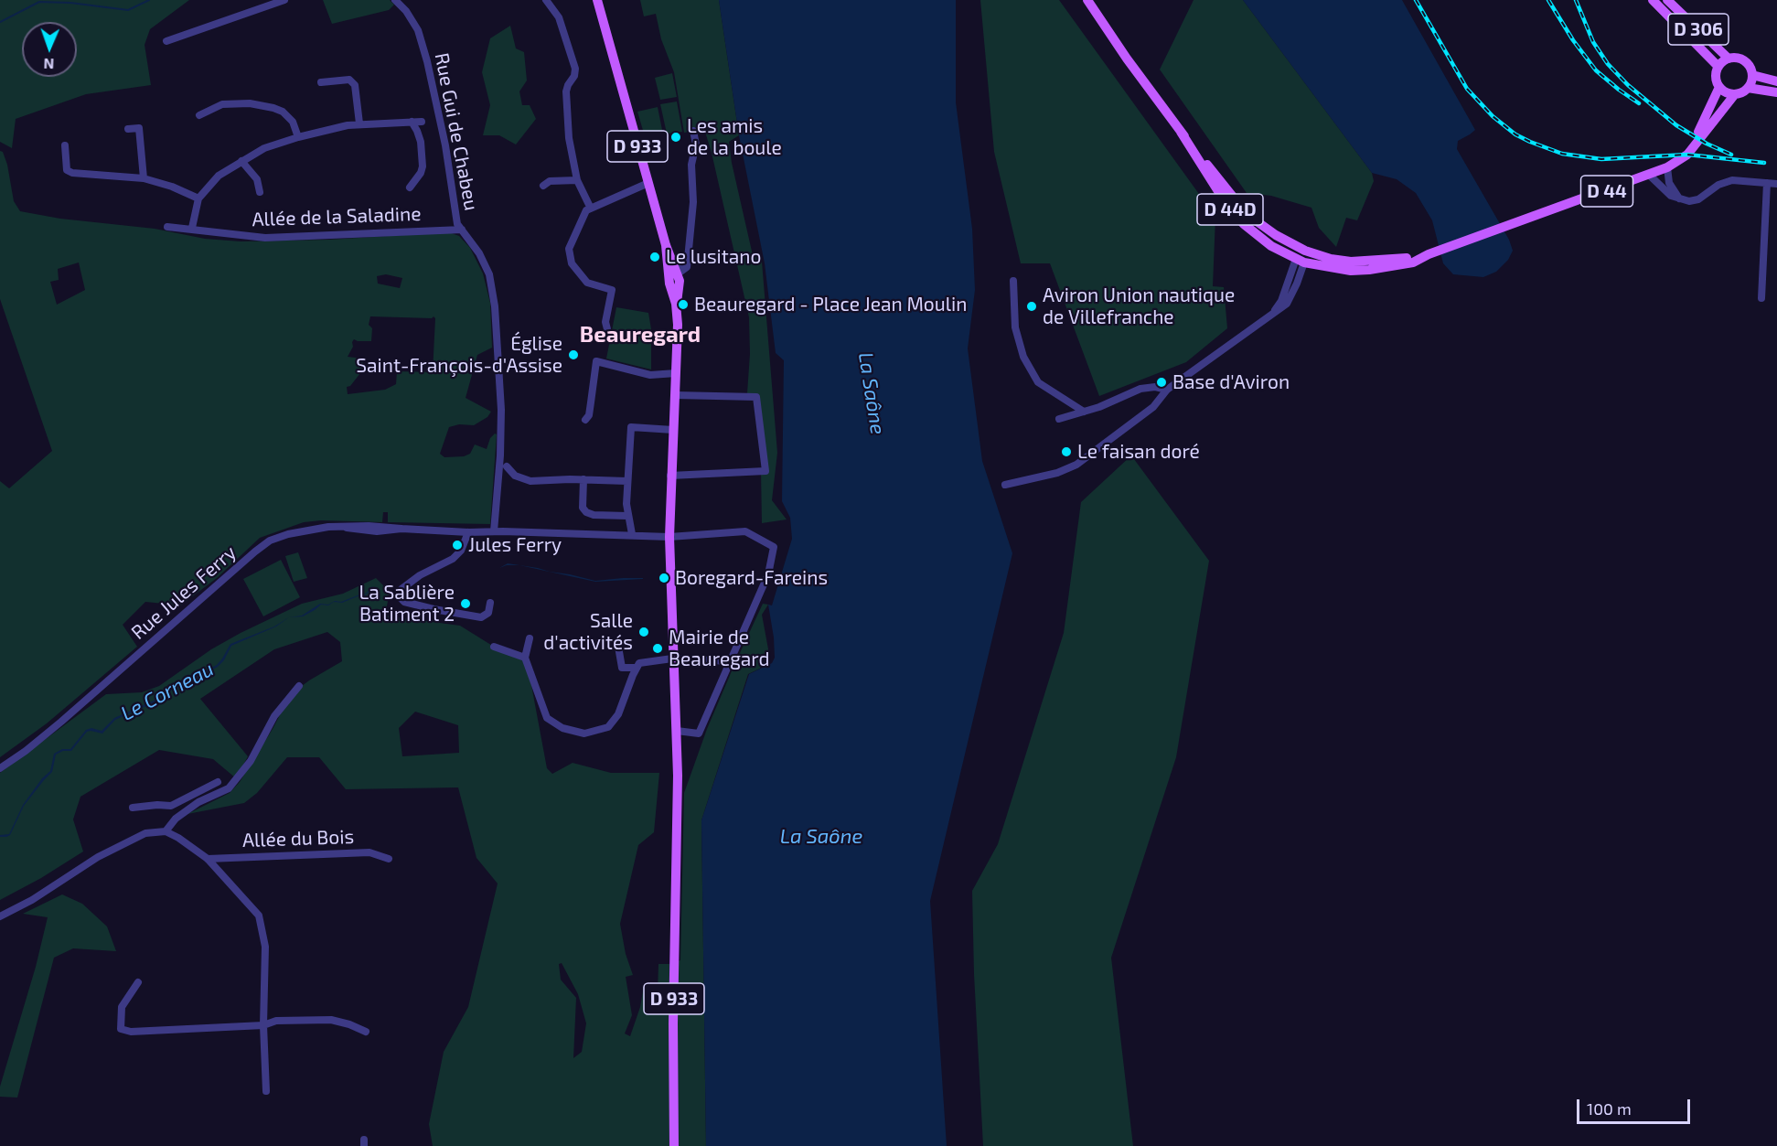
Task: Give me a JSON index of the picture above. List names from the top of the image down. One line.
{"streets":{"main road":["D 306","D 933","D 44","D 44D"],"street":["Rue Gui de Chabeu","Allée de la Saladine","Rue Jules Ferry","Allée du Bois"]},"crossings":[["D 306","D 44"],["Rue Gui de Chabeu","Allée de la Saladine"],["Rue Gui de Chabeu","Rue Jules Ferry"],["D 933","Rue Jules Ferry"],["D 44","D 44D"]],"districts":["Beauregard"],"water":["La Saône","Le Corneau"],"places":["Les amis de la boule","Le lusitano","Beauregard - Place Jean Moulin","Aviron Union nautique de Villefranche","Église Saint-François-d'Assise","Base d'Aviron","Le faisan doré","Jules Ferry","Boregard-Fareins","La Sablière Batiment 2","Salle d'activités","Mairie de Beauregard"],"scale_bar":"100 m","north":"bottom"}
